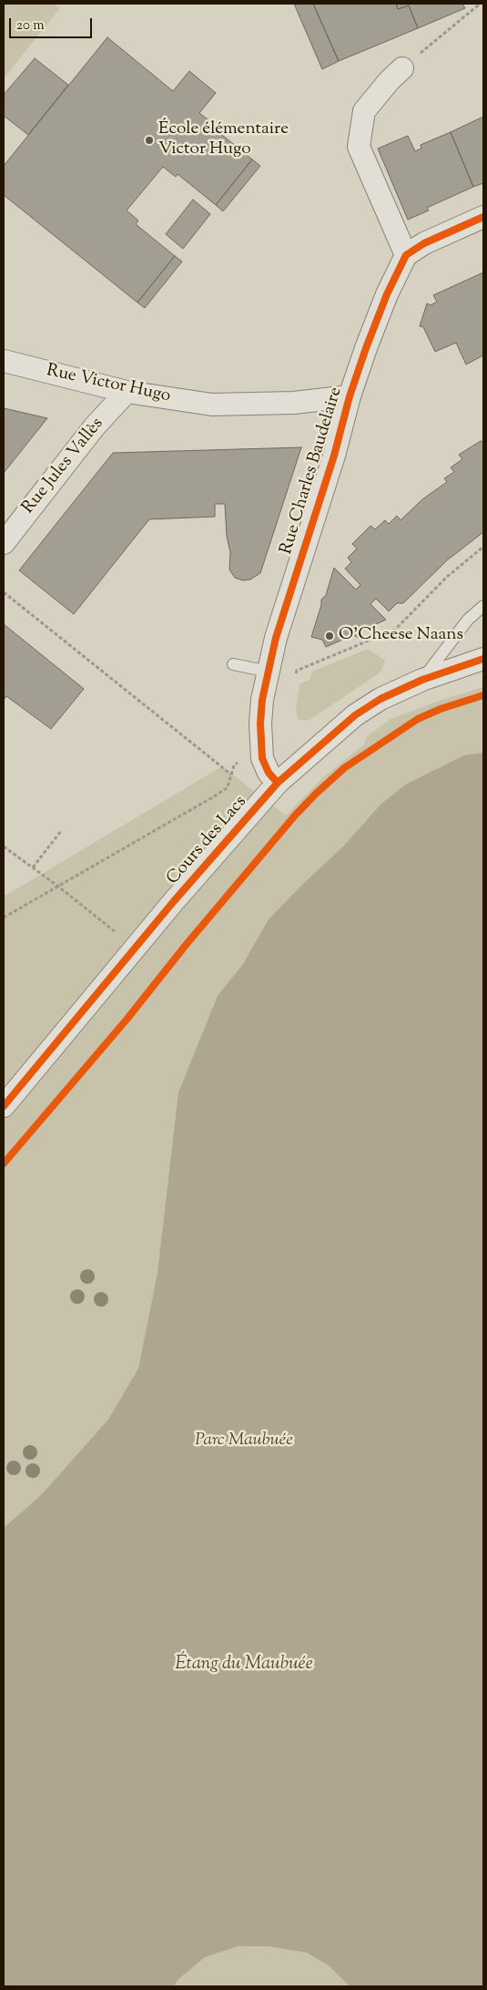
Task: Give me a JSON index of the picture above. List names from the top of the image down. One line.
{"streets":{"street":["Rue Victor Hugo","Rue Jules Vallès","Rue Charles Baudelaire","Cours des Lacs"]},"crossings":[["Rue Victor Hugo","Rue Jules Vallès"],["Rue Victor Hugo","Rue Charles Baudelaire"],["Rue Charles Baudelaire","Cours des Lacs"]],"water":["Étang du Maubuée"],"parks":["Parc Maubuée"],"places":["École élémentaire Victor Hugo","O'Cheese Naans"],"scale_bar":"20 m"}
